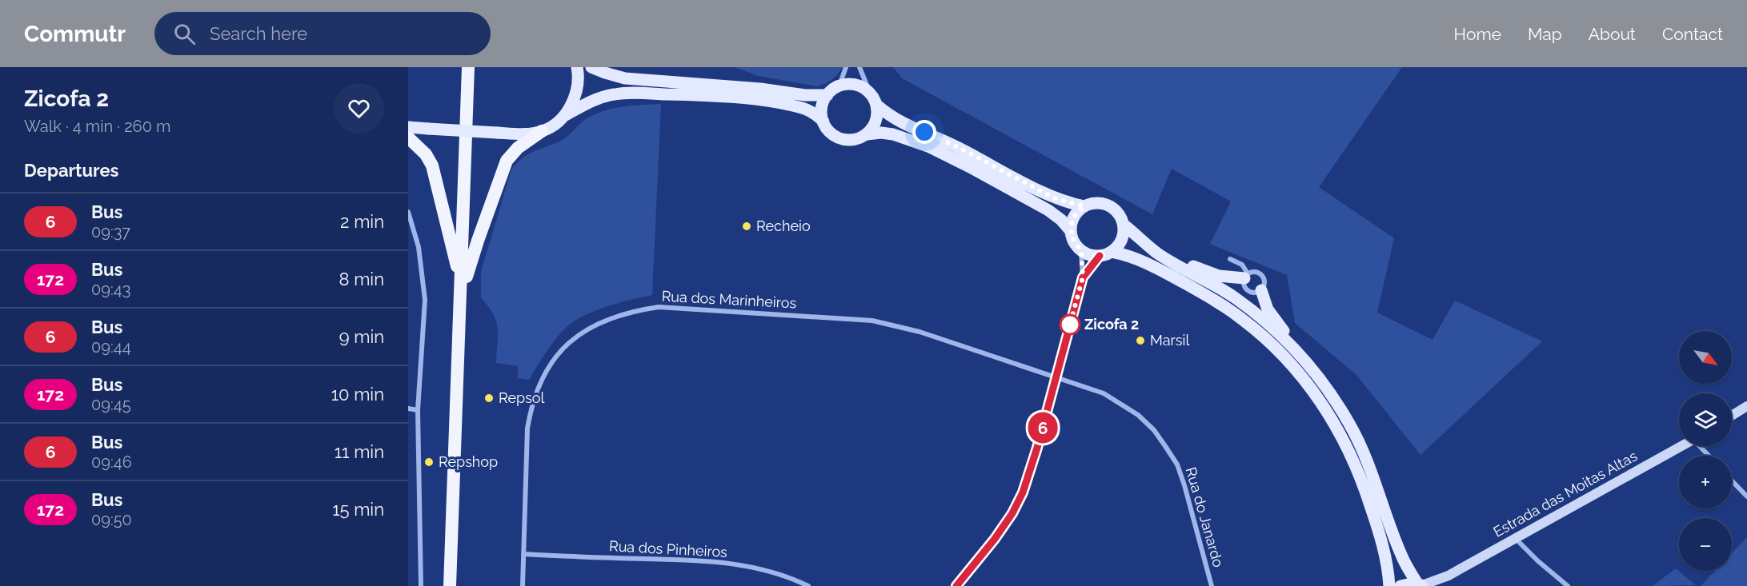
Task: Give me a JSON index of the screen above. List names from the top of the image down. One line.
{"streets":{"main road":["Estrada das Moitas Altas"],"street":["Rua dos Marinheiros","Rua do Janardo","Rua dos Pinheiros"]},"crossings":[["Rua dos Marinheiros","Rua do Janardo"],["Rua dos Marinheiros","Rua dos Pinheiros"]],"places":["Recheio","Zicofa 2","Marsil","Repsol","Repshop"],"lines":["bus line 6"],"north":"bottom right","page":{"header":"Commutr","search":"Search here","nav":["Home","Map","About","Contact"],"heading":[["Zicofa 2","Walk · 4 min · 260 m"],"Departures"],"on_map":"6","list":[{"mark":"6","name":"Bus","note":"09:37","value":"2 min"},{"mark":"172","name":"Bus","note":"09:43","value":"8 min"},{"mark":"6","name":"Bus","note":"09:44","value":"9 min"},{"mark":"172","name":"Bus","note":"09:45","value":"10 min"},{"mark":"6","name":"Bus","note":"09:46","value":"11 min"},{"mark":"172","name":"Bus","note":"09:50","value":"15 min"}],"map_buttons":["+","−"]}}
